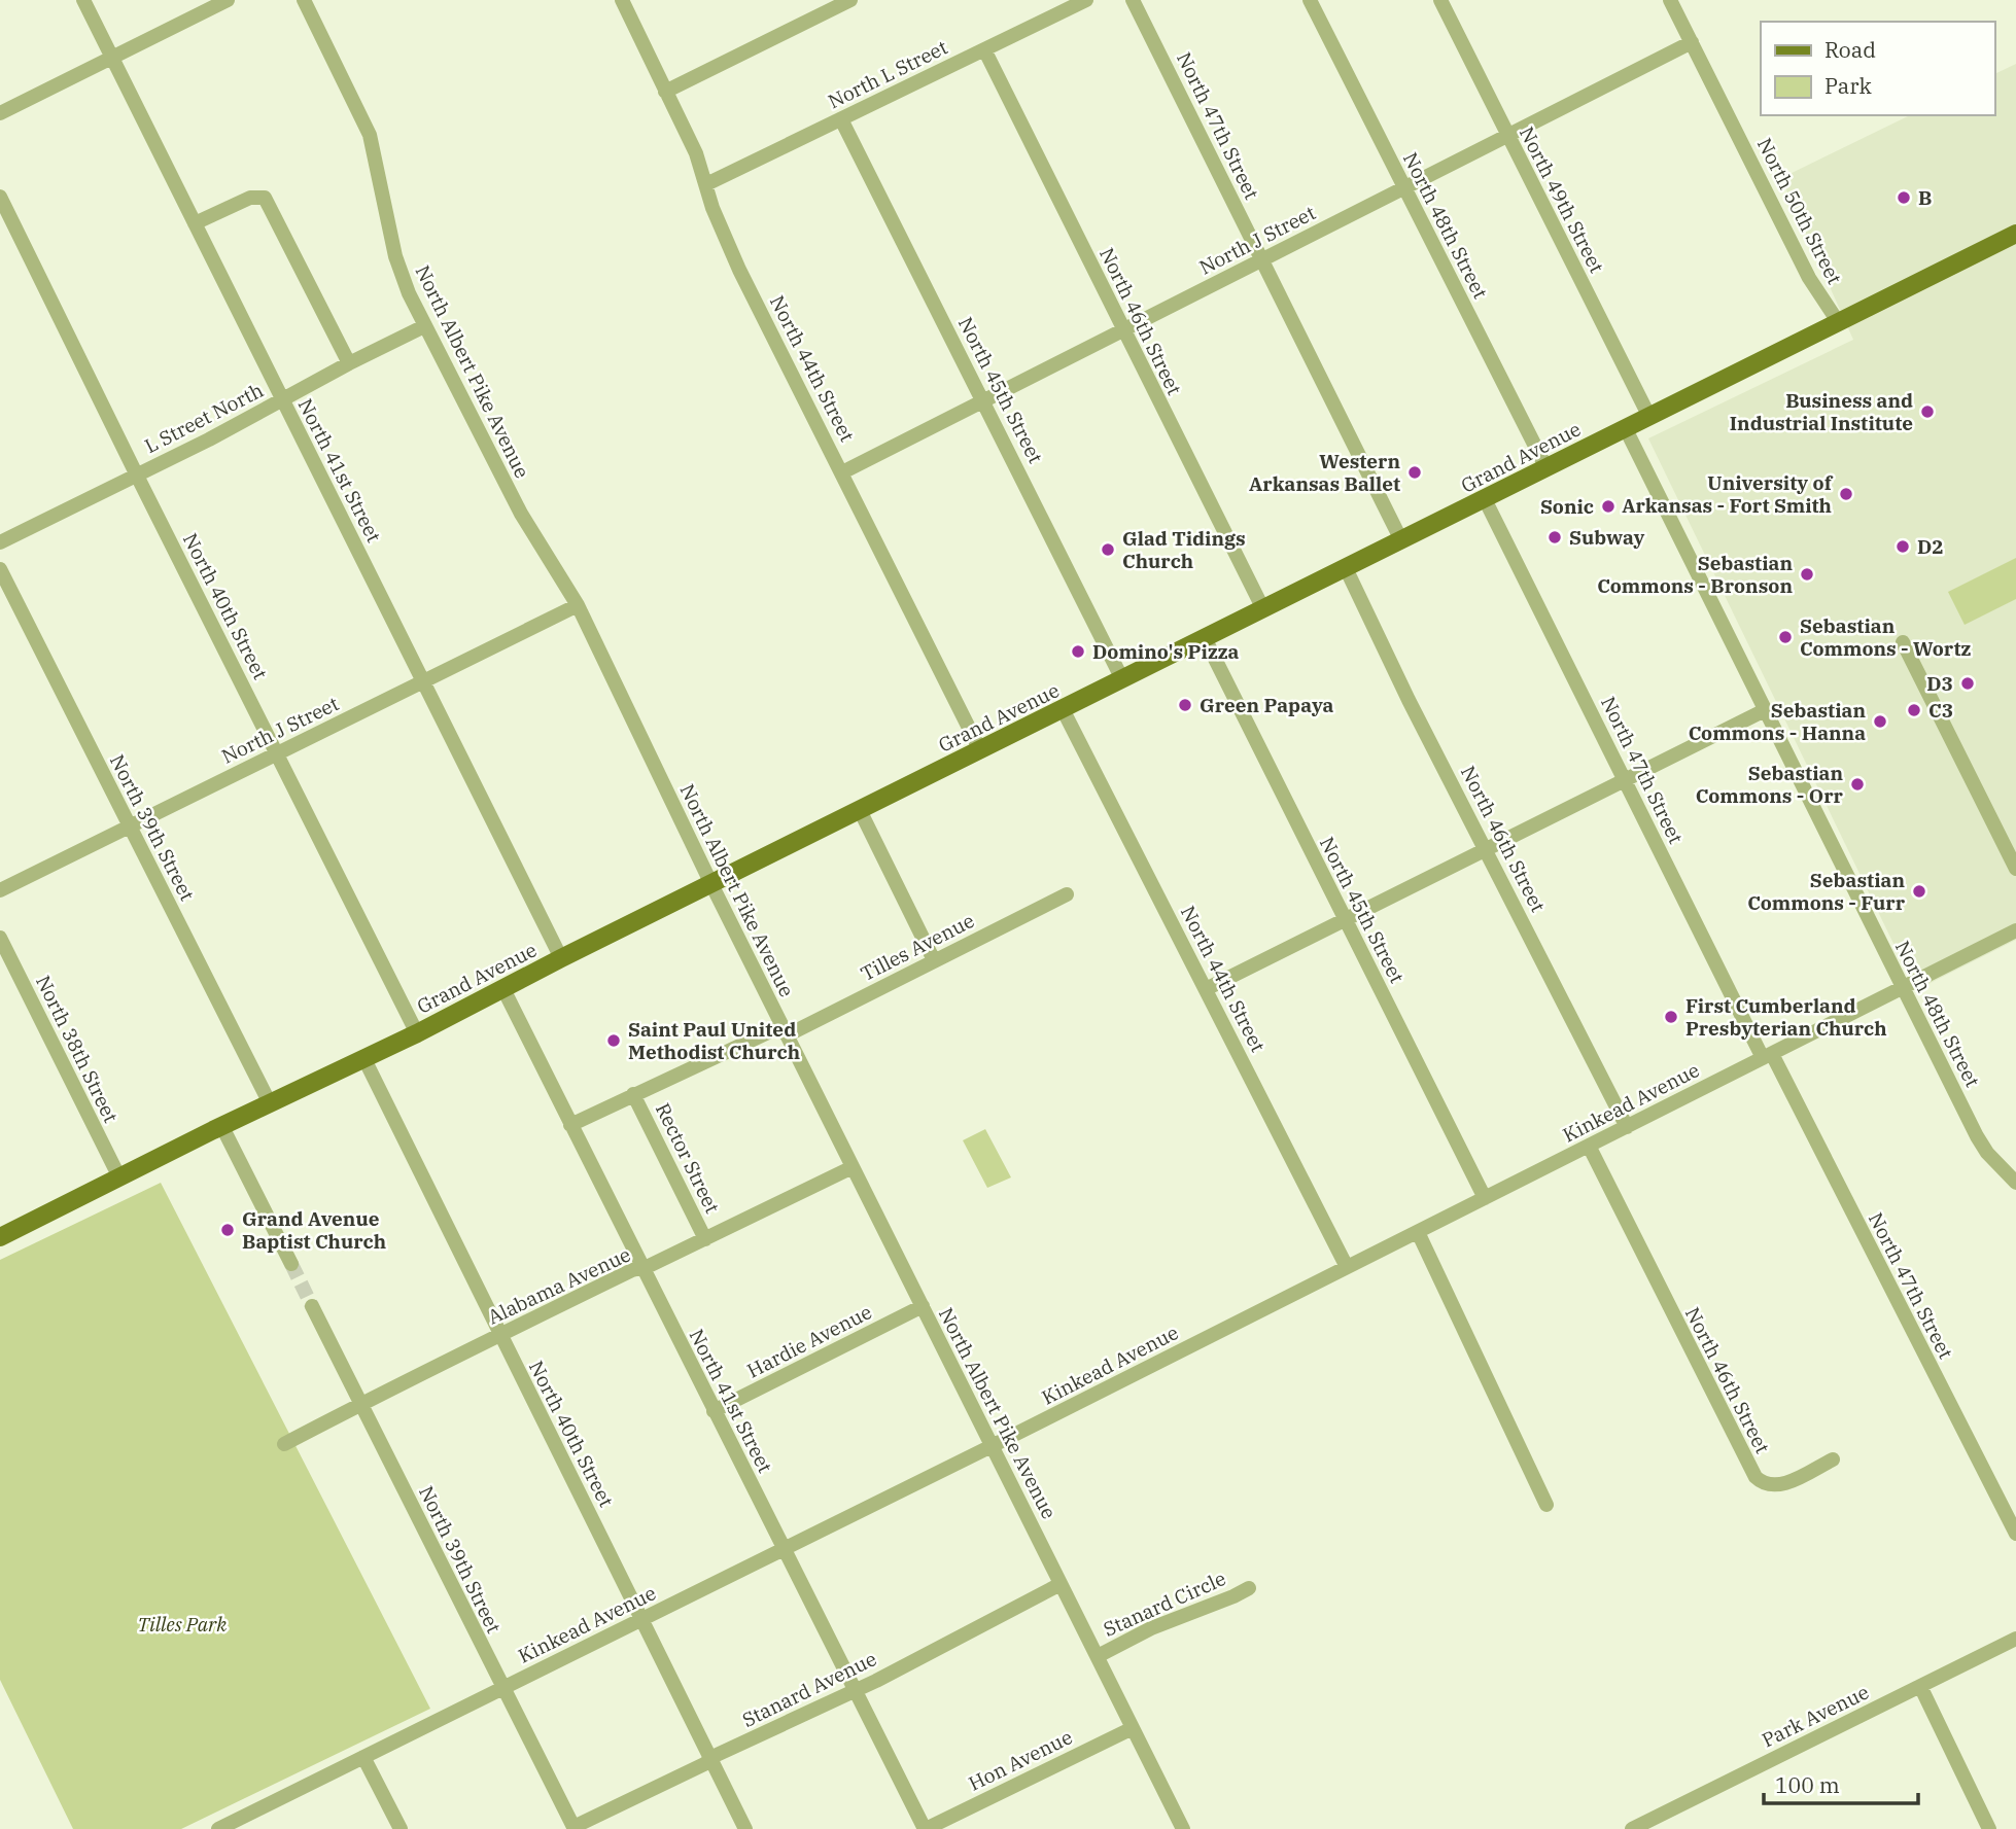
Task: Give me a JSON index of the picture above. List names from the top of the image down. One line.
{"streets":{"main road":["Grand Avenue"],"street":["North L Street","North 47th Street","North 49th Street","North 50th Street","North 48th Street","North J Street","North 46th Street","North 44th Street","North Albert Pike Avenue","North 45th Street","L Street North","North 41st Street","North 40th Street","North 39th Street","Tilles Avenue","North 38th Street","Kinkead Avenue","Rector Street","Alabama Avenue","Hardie Avenue","Stanard Circle","Stanard Avenue","Park Avenue","Hon Avenue"]},"crossings":[["North L Street","North 46th Street"],["North L Street","North 44th Street"],["North L Street","North 45th Street"],["North 47th Street","North J Street"],["North 47th Street","Grand Avenue"],["North 47th Street","Kinkead Avenue"],["North 49th Street","North J Street"],["North 49th Street","Grand Avenue"],["North 50th Street","North J Street"],["North 50th Street","Grand Avenue"],["North 48th Street","North J Street"],["North 48th Street","Grand Avenue"],["North 48th Street","Kinkead Avenue"],["North J Street","North 46th Street"],["North J Street","North 44th Street"],["North J Street","North Albert Pike Avenue"],["North J Street","North 45th Street"],["North J Street","North 41st Street"],["North J Street","North 40th Street"],["North J Street","North 39th Street"],["North 46th Street","Grand Avenue"],["North 46th Street","Kinkead Avenue"],["North 44th Street","Grand Avenue"],["North 44th Street","Kinkead Avenue"],["North Albert Pike Avenue","L Street North"],["North Albert Pike Avenue","Grand Avenue"],["North Albert Pike Avenue","Tilles Avenue"],["North Albert Pike Avenue","Kinkead Avenue"],["North Albert Pike Avenue","Alabama Avenue"],["North Albert Pike Avenue","Hardie Avenue"],["North Albert Pike Avenue","Stanard Circle"],["North Albert Pike Avenue","Stanard Avenue"],["North Albert Pike Avenue","Hon Avenue"],["North 45th Street","Grand Avenue"],["North 45th Street","Kinkead Avenue"],["L Street North","North 41st Street"],["L Street North","North 40th Street"],["Grand Avenue","North 41st Street"],["Grand Avenue","North 40th Street"],["Grand Avenue","North 39th Street"],["Grand Avenue","North 38th Street"],["North 41st Street","Tilles Avenue"],["North 41st Street","Kinkead Avenue"],["North 41st Street","Alabama Avenue"],["North 41st Street","Hardie Avenue"],["North 41st Street","Stanard Avenue"],["North 41st Street","Hon Avenue"],["North 40th Street","Kinkead Avenue"],["North 40th Street","Alabama Avenue"],["North 40th Street","Stanard Avenue"],["North 39th Street","Kinkead Avenue"],["North 39th Street","Alabama Avenue"],["North 39th Street","Stanard Avenue"],["Tilles Avenue","Rector Street"],["Rector Street","Alabama Avenue"]],"parks":["Tilles Park"],"places":["B","Business and Industrial Institute","Western Arkansas Ballet","University of Arkansas - Fort Smith","Sonic","Subway","D2","Glad Tidings Church","Sebastian Commons - Bronson","Sebastian Commons - Wortz","Domino's Pizza","D3","Green Papaya","C3","Sebastian Commons - Hanna","Sebastian Commons - Orr","Sebastian Commons - Furr","First Cumberland Presbyterian Church","Saint Paul United Methodist Church","Grand Avenue Baptist Church"],"legend":["Road","Park"],"scale_bar":"100 m"}
